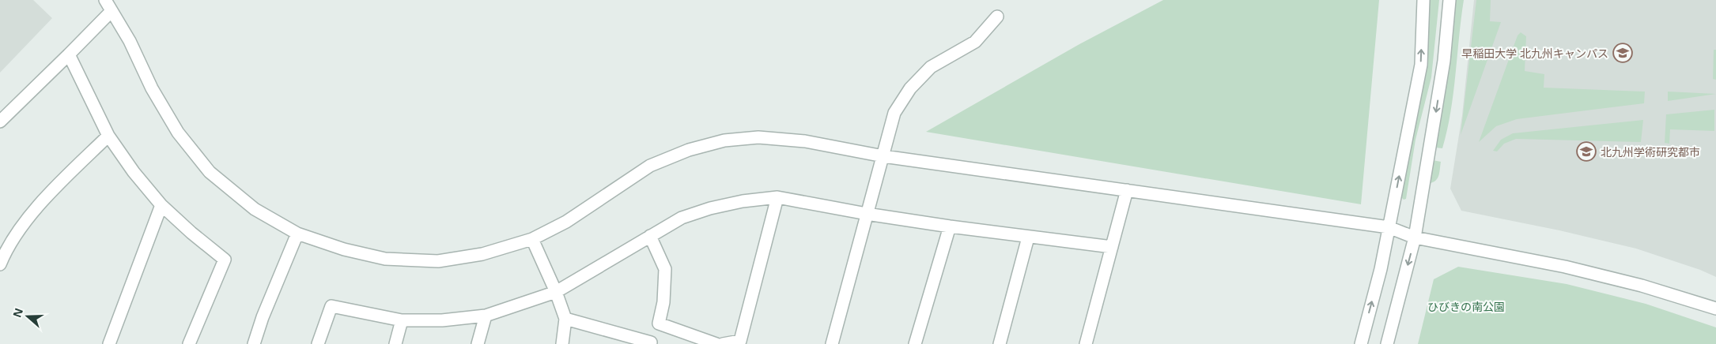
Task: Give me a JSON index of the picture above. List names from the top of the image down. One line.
{"parks":["ひびきの南公園"],"places":{"school or university":["早稲田大学 北九州キャンパス","北九州学術研究都市"]},"north":"left"}
